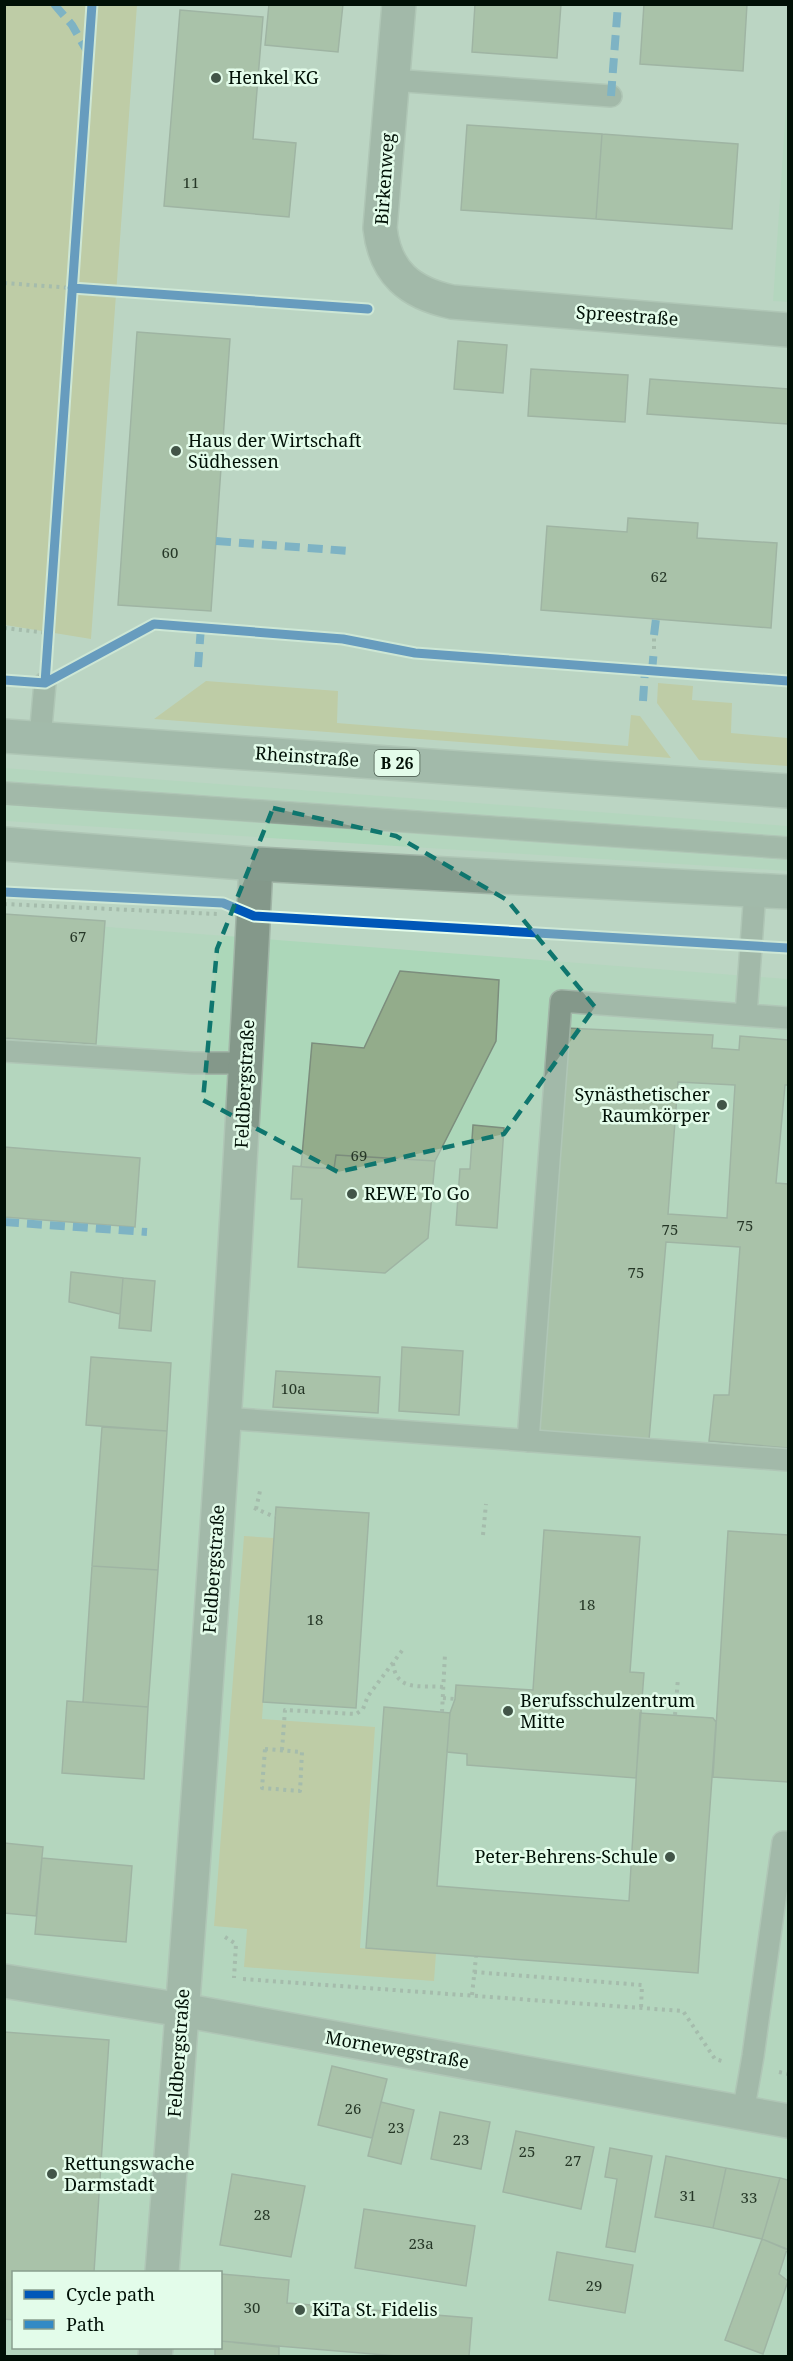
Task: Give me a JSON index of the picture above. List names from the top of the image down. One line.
{"streets":{"main road":["Rheinstraße","B 26"],"street":["Birkenweg","Spreestraße","Feldbergstraße","Mornewegstraße"]},"crossings":[["Birkenweg","Spreestraße"],["Feldbergstraße","Mornewegstraße"]],"places":["Henkel KG","Haus der Wirtschaft Südhessen","Synästhetischer Raumkörper","REWE To Go","Berufsschulzentrum Mitte","Peter-Behrens-Schule","Rettungswache Darmstadt","KiTa St. Fidelis"],"house_numbers":["11","60","62","67","69","75","75","75","10a","18","18","26","23","23","25","27","31","33","28","23a","29","30"],"legend":["Cycle path","Path"]}
